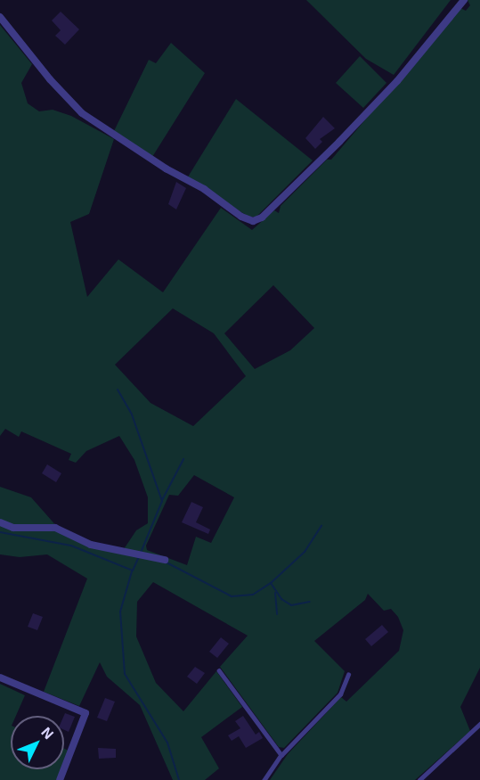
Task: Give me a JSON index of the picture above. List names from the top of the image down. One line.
{"north":"top right"}
